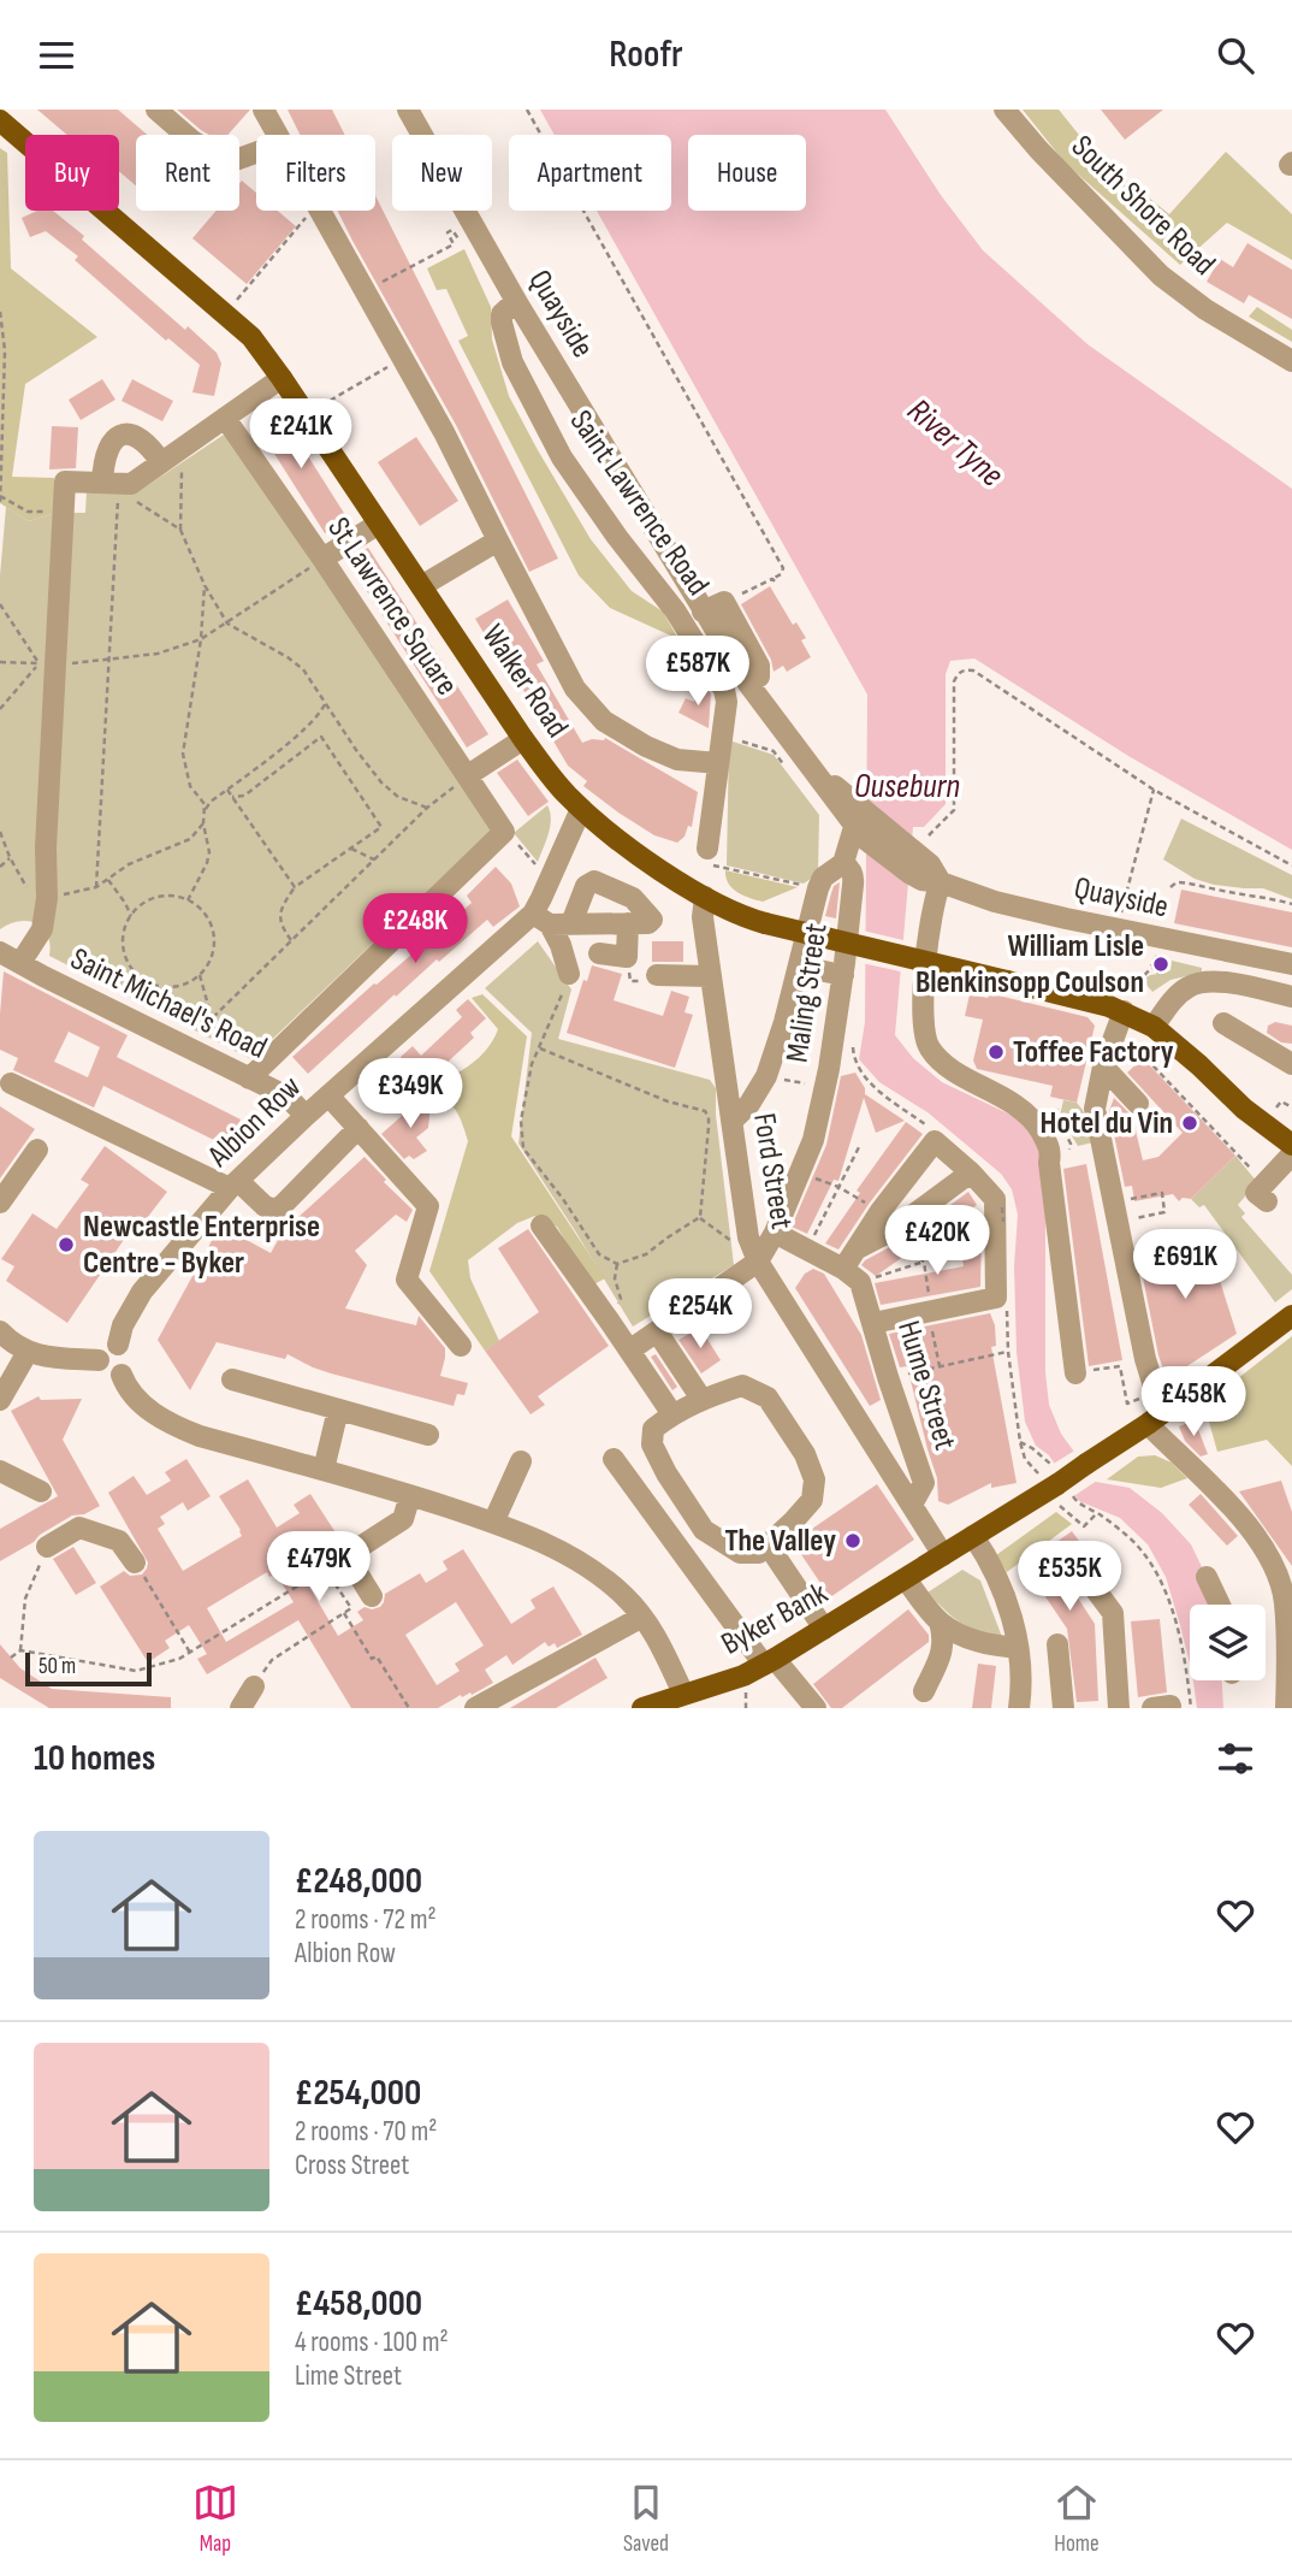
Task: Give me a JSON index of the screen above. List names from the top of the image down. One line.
{"streets":{"main road":["Walker Road","Byker Bank"],"street":["South Shore Road","Quayside","Saint Lawrence Road","St Lawrence Square","Maling Street","Saint Michael's Road","Albion Row","Ford Street","Hume Street"]},"crossings":[["Quayside","Saint Lawrence Road"],["Quayside","Maling Street"],["Walker Road","Albion Row"],["Walker Road","Ford Street"],["Maling Street","Ford Street"],["Saint Michael's Road","Albion Row"],["Ford Street","Hume Street"],["Ford Street","Byker Bank"]],"water":["River Tyne","Ouseburn"],"places":["William Lisle Blenkinsopp Coulson","Toffee Factory","Hotel du Vin","Newcastle Enterprise Centre - Byker","The Valley"],"scale_bar":"50 m","page":{"header":"Roofr","chip":["Buy","Rent","Filters","New","Apartment","House"],"price":["£241K","£587K","£248K","£349K","£420K","£691K","£254K","£458K","£479K","£535K"],"scale":"50 m","heading":"10 homes","list":[{"name":"£248,000","note":"2 rooms · 72 m² · Albion Row"},{"name":"£254,000","note":"2 rooms · 70 m² · Cross Street"},{"name":"£458,000","note":"4 rooms · 100 m² · Lime Street"}],"tabs":["Map","Saved","Home"]}}
